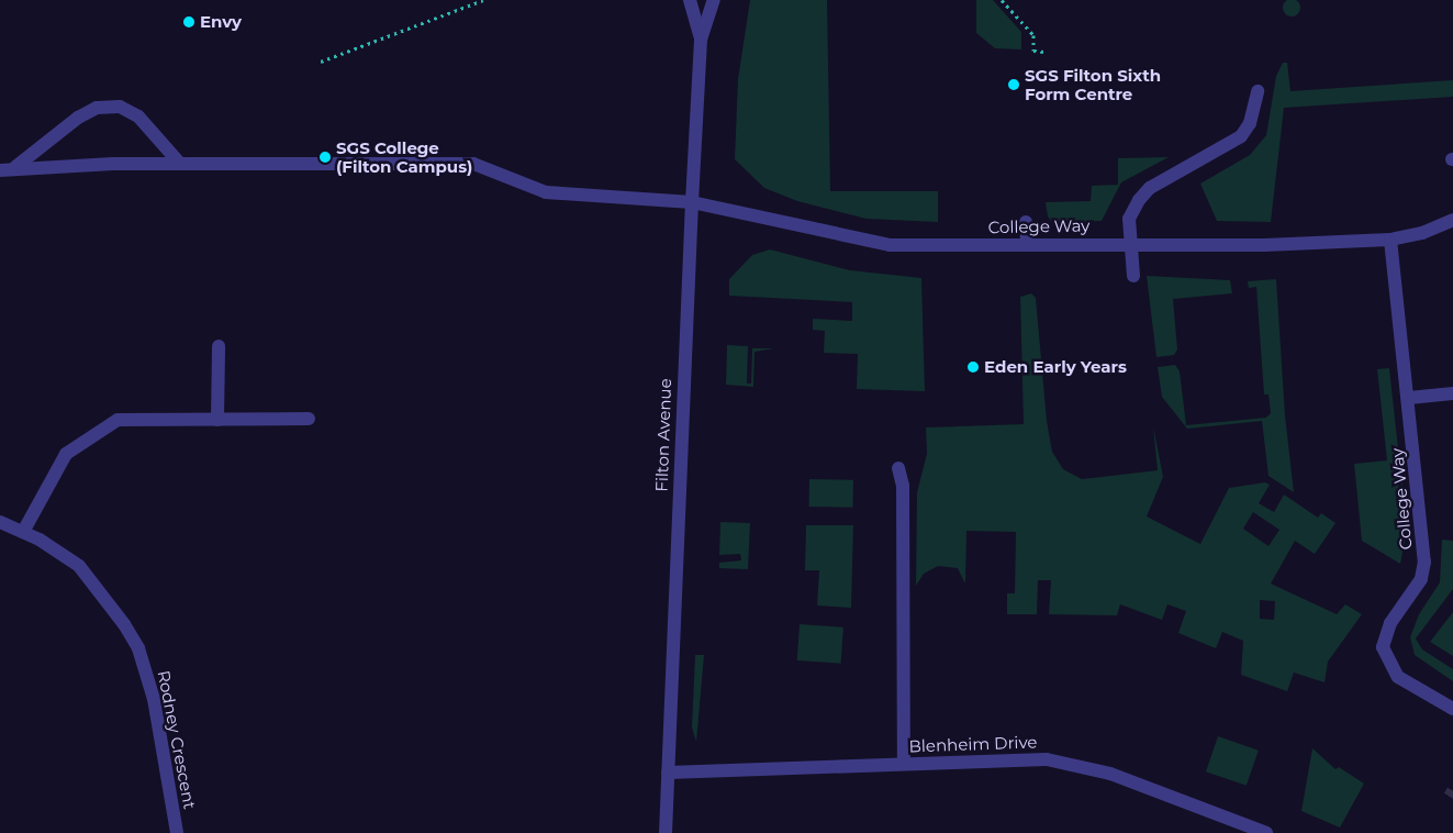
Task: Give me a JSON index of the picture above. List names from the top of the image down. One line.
{"streets":{"street":["College Way","Filton Avenue","Rodney Crescent","Blenheim Drive"]},"crossings":[["College Way","Filton Avenue"],["Filton Avenue","Blenheim Drive"]],"places":["Envy","SGS Filton Sixth Form Centre","SGS College (Filton Campus)","Eden Early Years"]}
